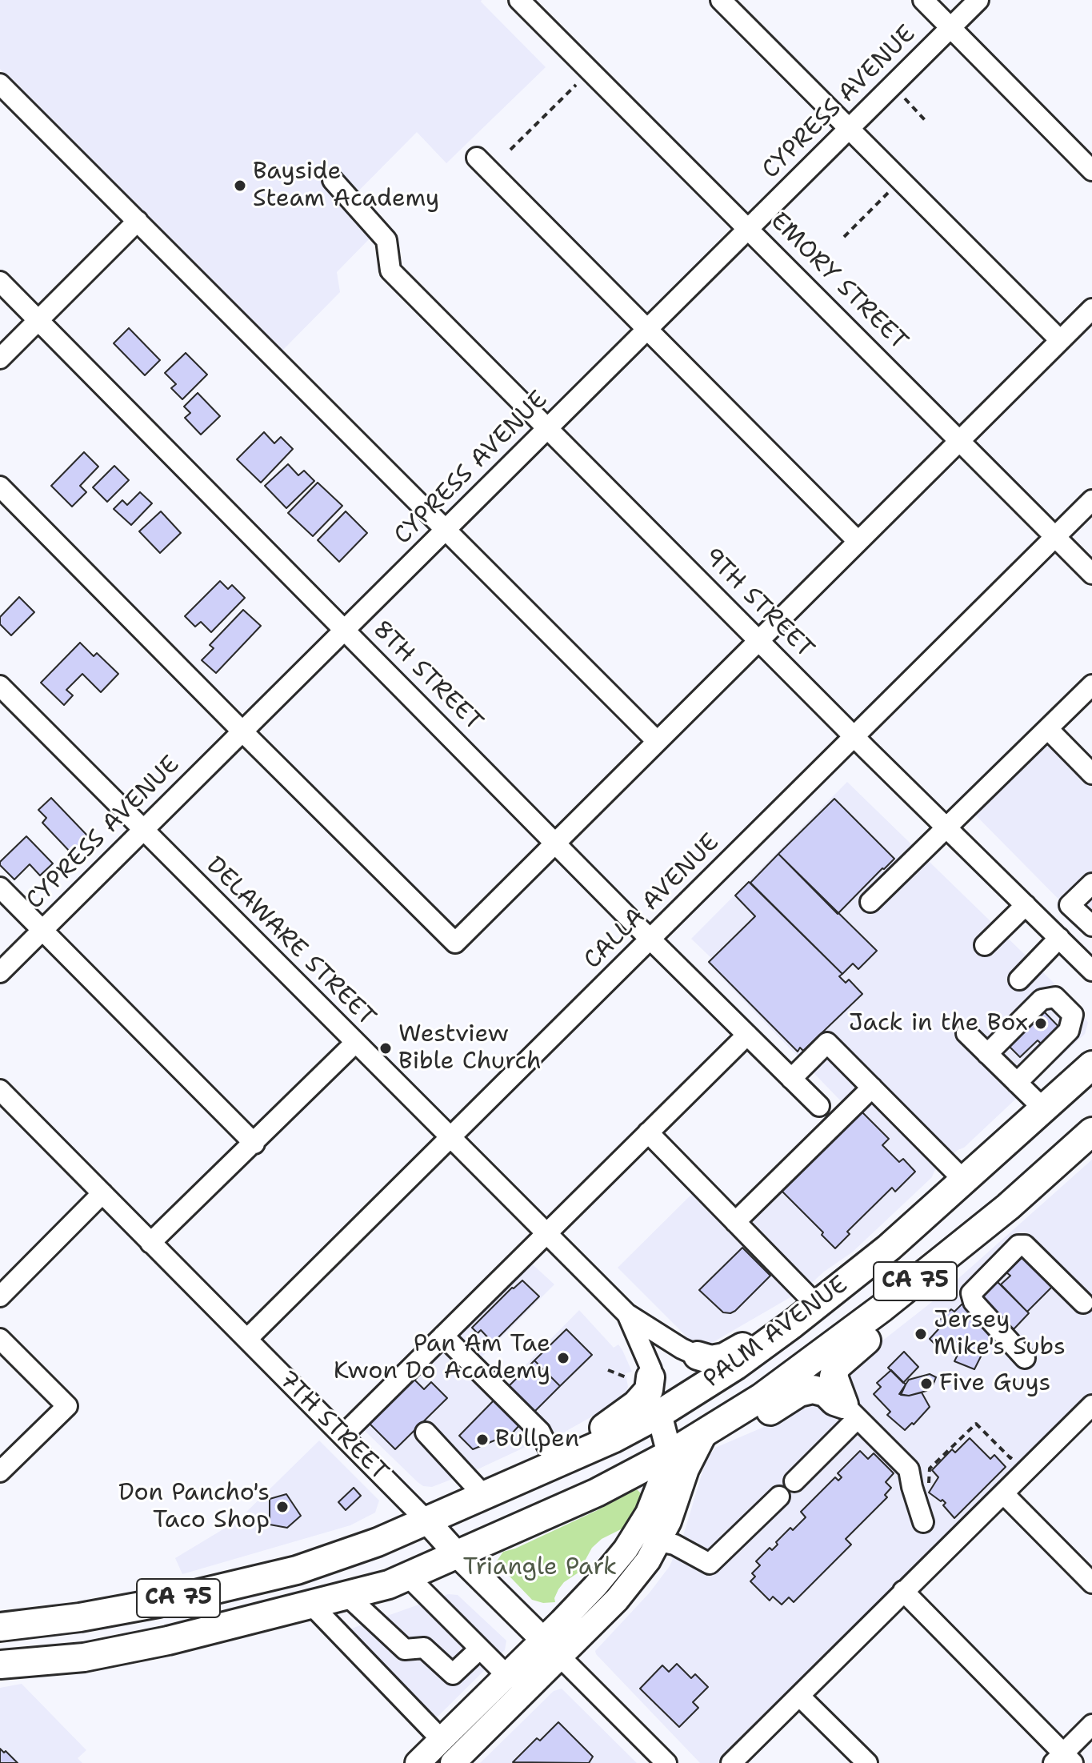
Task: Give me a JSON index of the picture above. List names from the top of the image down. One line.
{"streets":{"highway":["CA 75","PALM AVENUE"],"main road":["7TH STREET"],"street":["CYPRESS AVENUE","EMORY STREET","9TH STREET","8TH STREET","CALLA AVENUE","DELAWARE STREET"]},"crossings":[["CYPRESS AVENUE","EMORY STREET"],["CYPRESS AVENUE","9TH STREET"],["CYPRESS AVENUE","8TH STREET"],["CYPRESS AVENUE","DELAWARE STREET"],["EMORY STREET","CALLA AVENUE"],["9TH STREET","CALLA AVENUE"],["8TH STREET","CALLA AVENUE"],["CALLA AVENUE","DELAWARE STREET"],["CALLA AVENUE","7TH STREET"],["CA 75","PALM AVENUE"],["CA 75","7TH STREET"],["PALM AVENUE","7TH STREET"]],"parks":["Triangle Park"],"places":["Bayside Steam Academy","Jack in the Box","Westview Bible Church","Jersey Mike's Subs","Pan Am Tae Kwon Do Academy","Five Guys","Bullpen","Don Pancho's Taco Shop"]}
